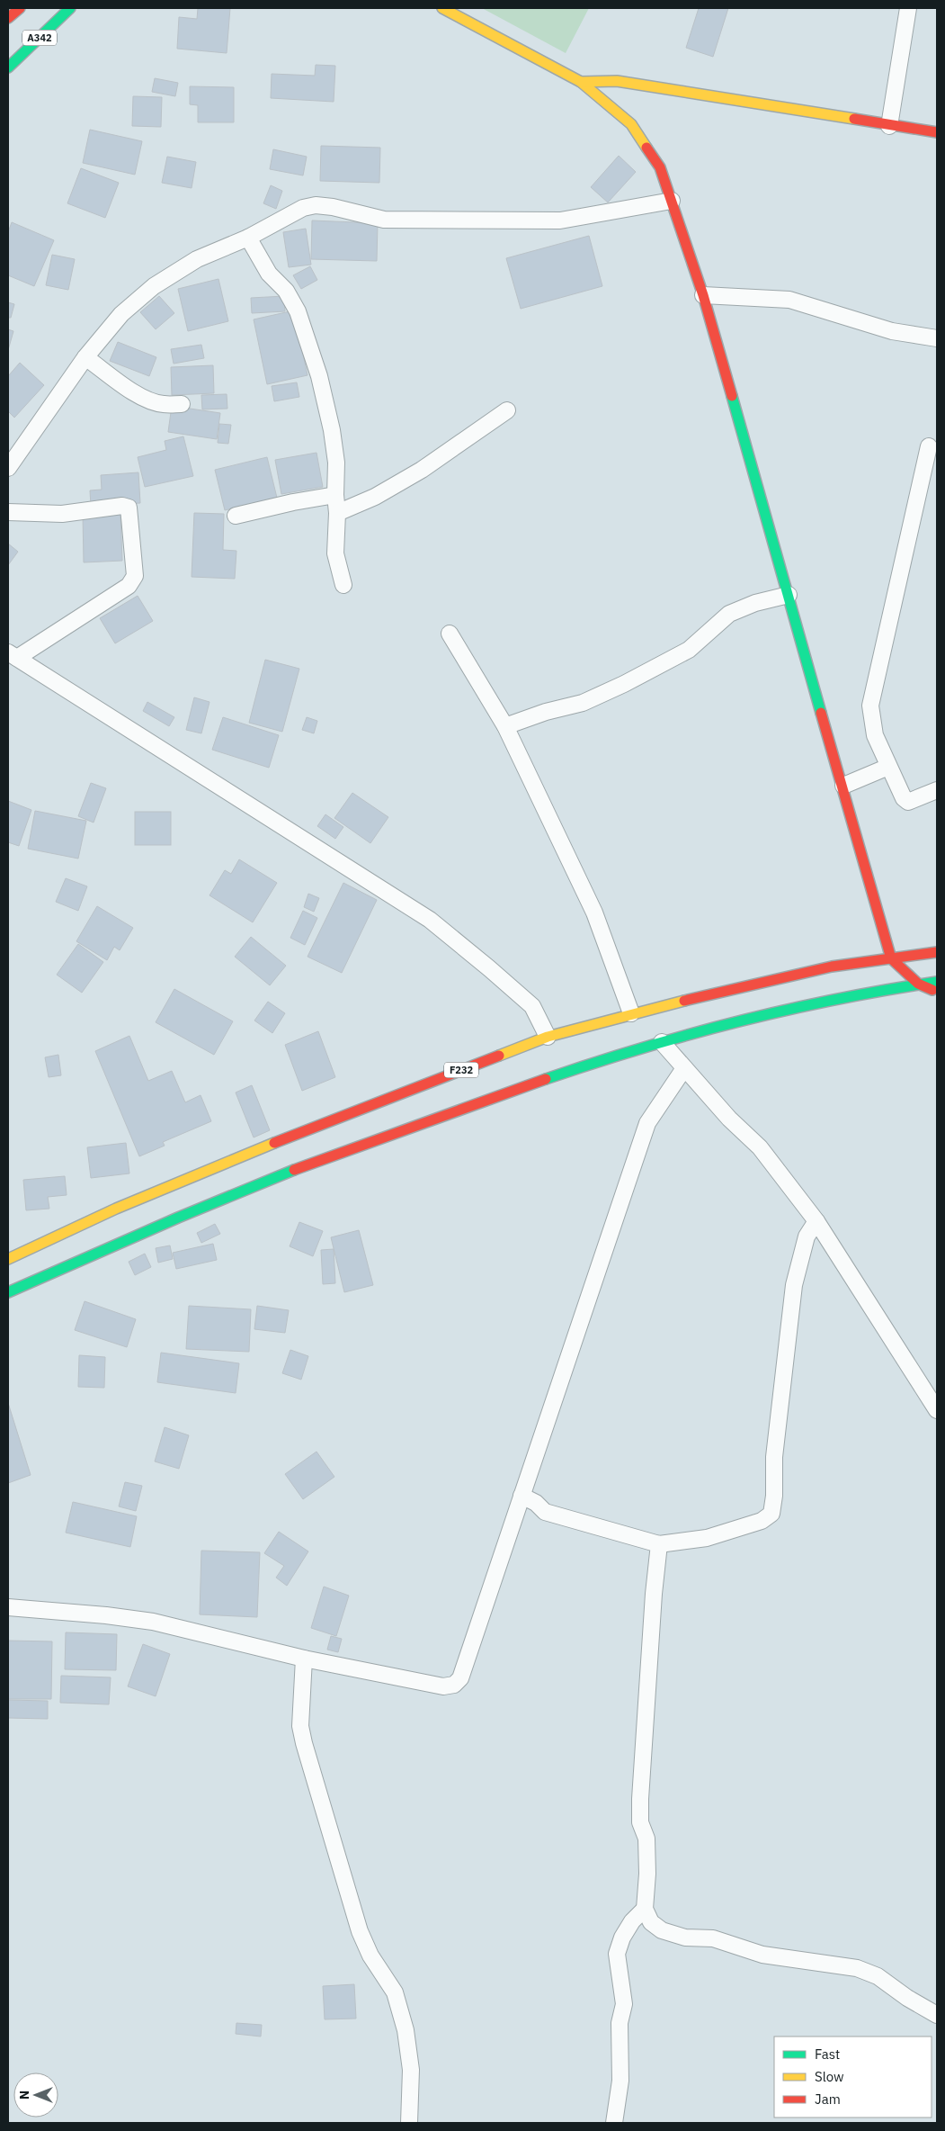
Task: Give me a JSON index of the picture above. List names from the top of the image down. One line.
{"streets":{"main road":["A342","F232"]},"legend":["Fast","Slow","Jam"],"north":"left"}
